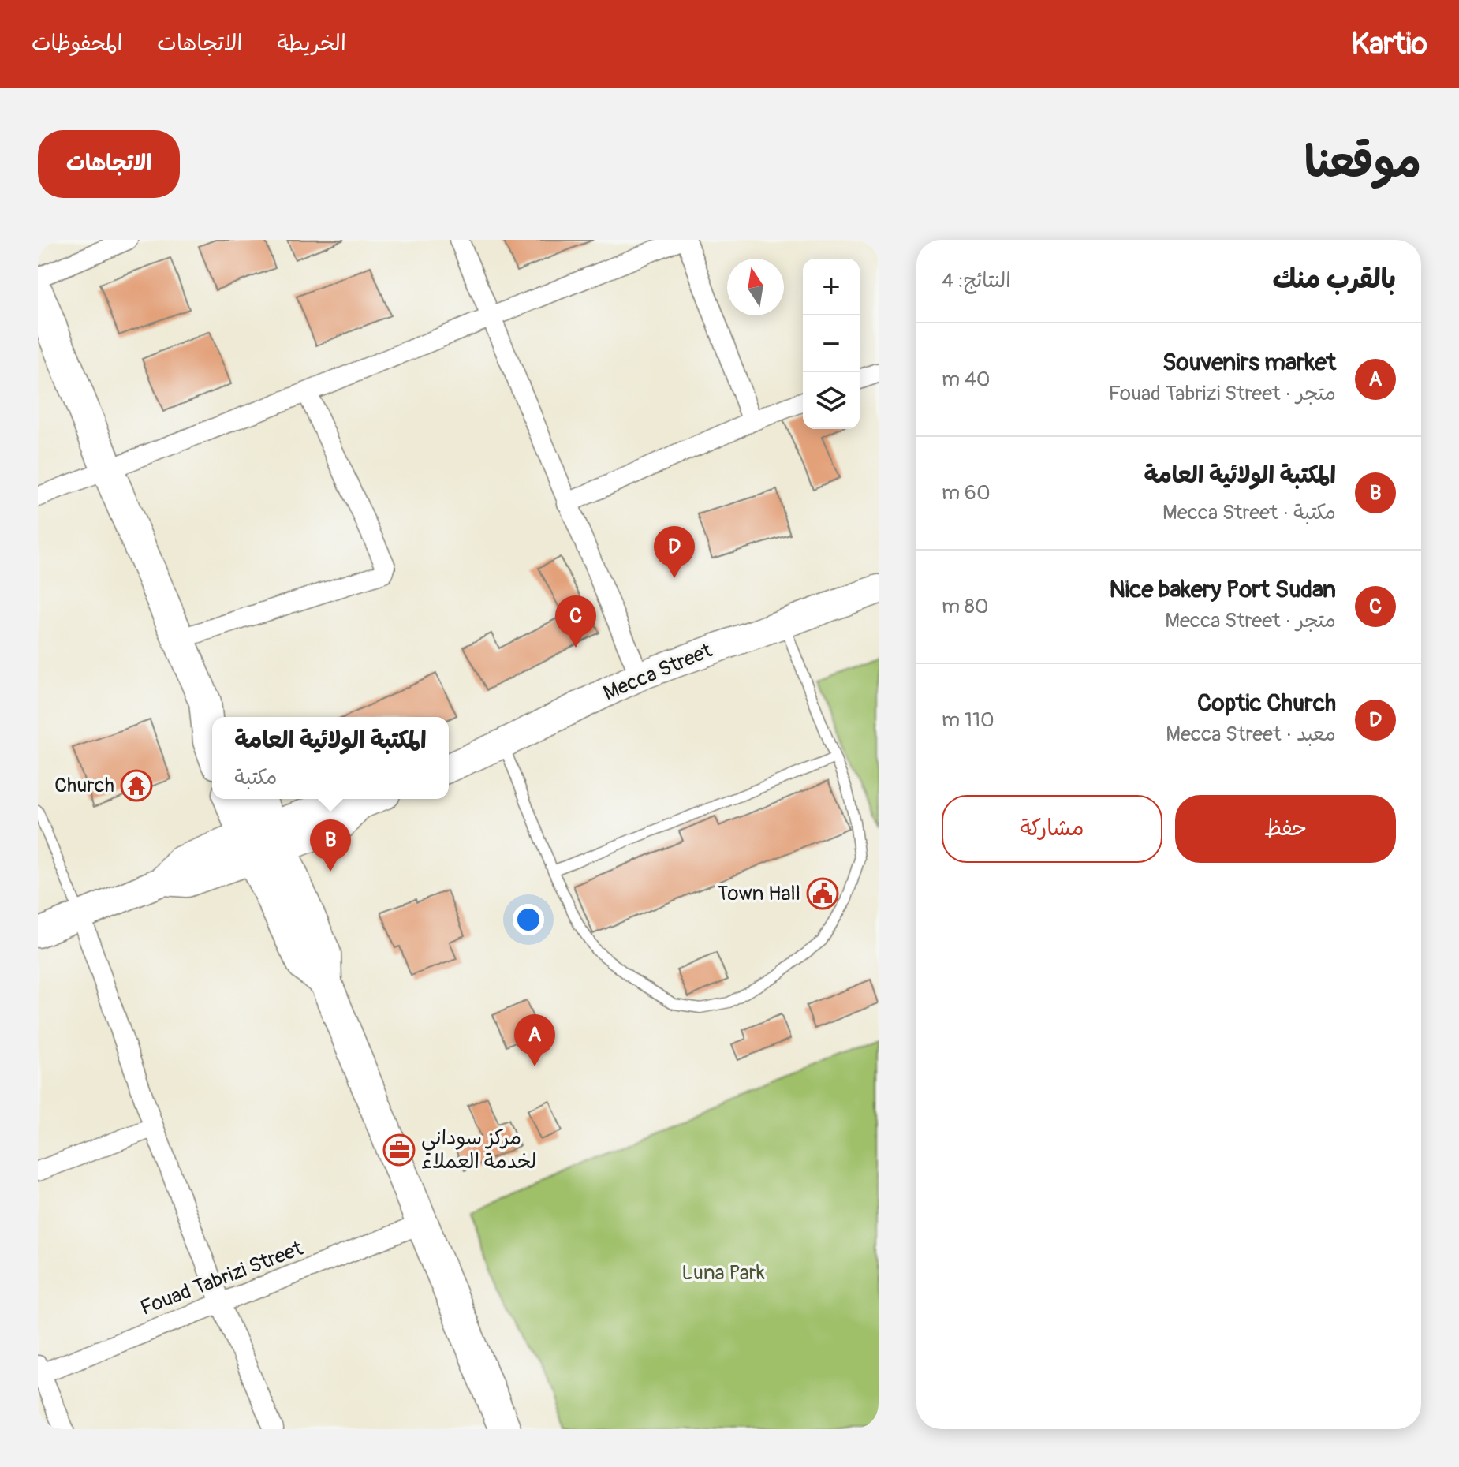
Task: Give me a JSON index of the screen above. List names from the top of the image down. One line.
{"streets":{"main road":["Mecca Street"],"street":["Fouad Tabrizi Street"]},"parks":["Luna Park"],"places":{"temple":["Church"],"public building":["Town Hall"],"office":["مركز سوداني لخدمة العملاء"]},"north":"top","page":{"header":"Kartio","nav":["الخريطة","الاتجاهات","المحفوظات"],"title":"موقعنا","buttons":["الاتجاهات",["حفظ","مشاركة"]],"heading":["بالقرب منك","النتائج: 4"],"map_buttons":["+","−"],"list":[{"mark":"A","name":"Souvenirs market","note":"متجر · Fouad Tabrizi Street","value":"40 m"},{"mark":"B","name":"المكتبة الولائية العامة","note":"مكتبة · Mecca Street","value":"60 m"},{"mark":"C","name":"Nice bakery Port Sudan","note":"متجر · Mecca Street","value":"80 m"},{"mark":"D","name":"Coptic Church","note":"معبد · Mecca Street","value":"110 m"}],"pins":["D","C","B","A"],"popup":["المكتبة الولائية العامة","مكتبة"]}}
